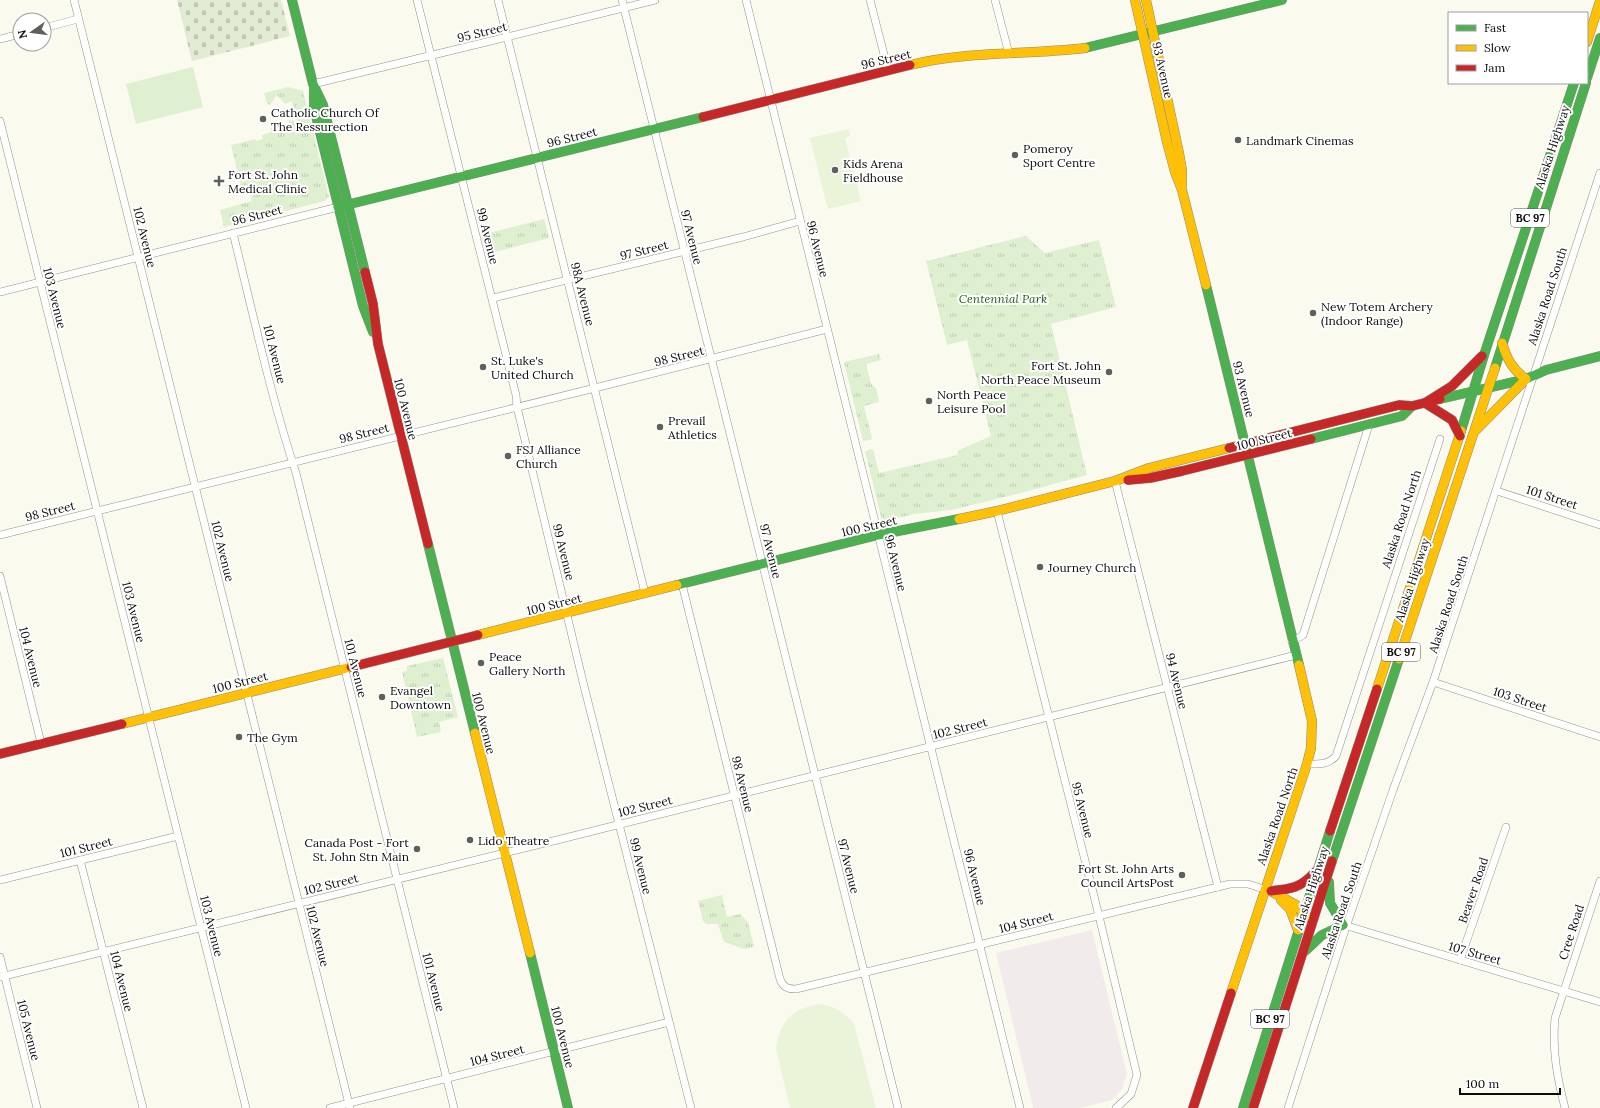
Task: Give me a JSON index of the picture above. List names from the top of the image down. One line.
{"streets":{"main road":["96 Street","93 Avenue","Alaska Highway","BC 97","100 Avenue","100 Street","Alaska Road North"],"street":["95 Street","99 Avenue","102 Avenue","97 Avenue","96 Avenue","97 Street","98A Avenue","Alaska Road South","103 Avenue","101 Avenue","98 Street","101 Street","104 Avenue","94 Avenue","103 Street","102 Street","98 Avenue","95 Avenue","Beaver Road","104 Street","Cree Road","107 Street","105 Avenue"]},"crossings":[["95 Street","99 Avenue"],["95 Street","97 Avenue"],["95 Street","98A Avenue"],["95 Street","100 Avenue"],["96 Street","93 Avenue"],["96 Street","99 Avenue"],["96 Street","102 Avenue"],["96 Street","97 Avenue"],["96 Street","96 Avenue"],["96 Street","98A Avenue"],["96 Street","103 Avenue"],["96 Street","101 Avenue"],["96 Street","100 Avenue"],["93 Avenue","100 Street"],["93 Avenue","Alaska Road North"],["93 Avenue","102 Street"],["Alaska Highway","100 Street"],["99 Avenue","97 Street"],["99 Avenue","98 Street"],["99 Avenue","100 Street"],["99 Avenue","102 Street"],["99 Avenue","104 Street"],["102 Avenue","98 Street"],["102 Avenue","100 Street"],["102 Avenue","102 Street"],["102 Avenue","104 Street"],["97 Avenue","97 Street"],["97 Avenue","98 Street"],["97 Avenue","100 Street"],["97 Avenue","102 Street"],["97 Avenue","104 Street"],["96 Avenue","97 Street"],["96 Avenue","98 Street"],["96 Avenue","100 Street"],["96 Avenue","102 Street"],["96 Avenue","104 Street"],["97 Street","98A Avenue"],["98A Avenue","98 Street"],["98A Avenue","100 Street"],["Alaska Road South","100 Street"],["Alaska Road South","101 Street"],["Alaska Road South","103 Street"],["Alaska Road South","107 Street"],["103 Avenue","98 Street"],["103 Avenue","100 Street"],["103 Avenue","101 Street"],["103 Avenue","102 Street"],["101 Avenue","98 Street"],["101 Avenue","100 Street"],["101 Avenue","102 Street"],["101 Avenue","104 Street"],["98 Street","100 Avenue"],["100 Avenue","100 Street"],["100 Avenue","102 Street"],["100 Avenue","104 Street"],["100 Street","104 Avenue"],["100 Street","94 Avenue"],["100 Street","98 Avenue"],["100 Street","95 Avenue"],["101 Street","104 Avenue"],["Alaska Road North","104 Street"],["104 Avenue","102 Street"],["94 Avenue","102 Street"],["94 Avenue","104 Street"],["102 Street","98 Avenue"],["102 Street","95 Avenue"],["102 Street","105 Avenue"],["98 Avenue","104 Street"],["95 Avenue","104 Street"],["Beaver Road","107 Street"],["Cree Road","107 Street"]],"parks":["Centennial Park"],"places":{"other":["Catholic Church Of The Ressurection","Landmark Cinemas","Pomeroy Sport Centre","Kids Arena Fieldhouse","New Totem Archery (Indoor Range)","St. Luke's United Church","Fort St. John North Peace Museum","North Peace Leisure Pool","Prevail Athletics","FSJ Alliance Church","Journey Church","Peace Gallery North","Evangel Downtown","The Gym","Lido Theatre","Canada Post - Fort St. John Stn Main","Fort St. John Arts Council ArtsPost"],"health":["Fort St. John Medical Clinic"]},"legend":["Fast","Slow","Jam"],"scale_bar":"100 m","north":"left"}
